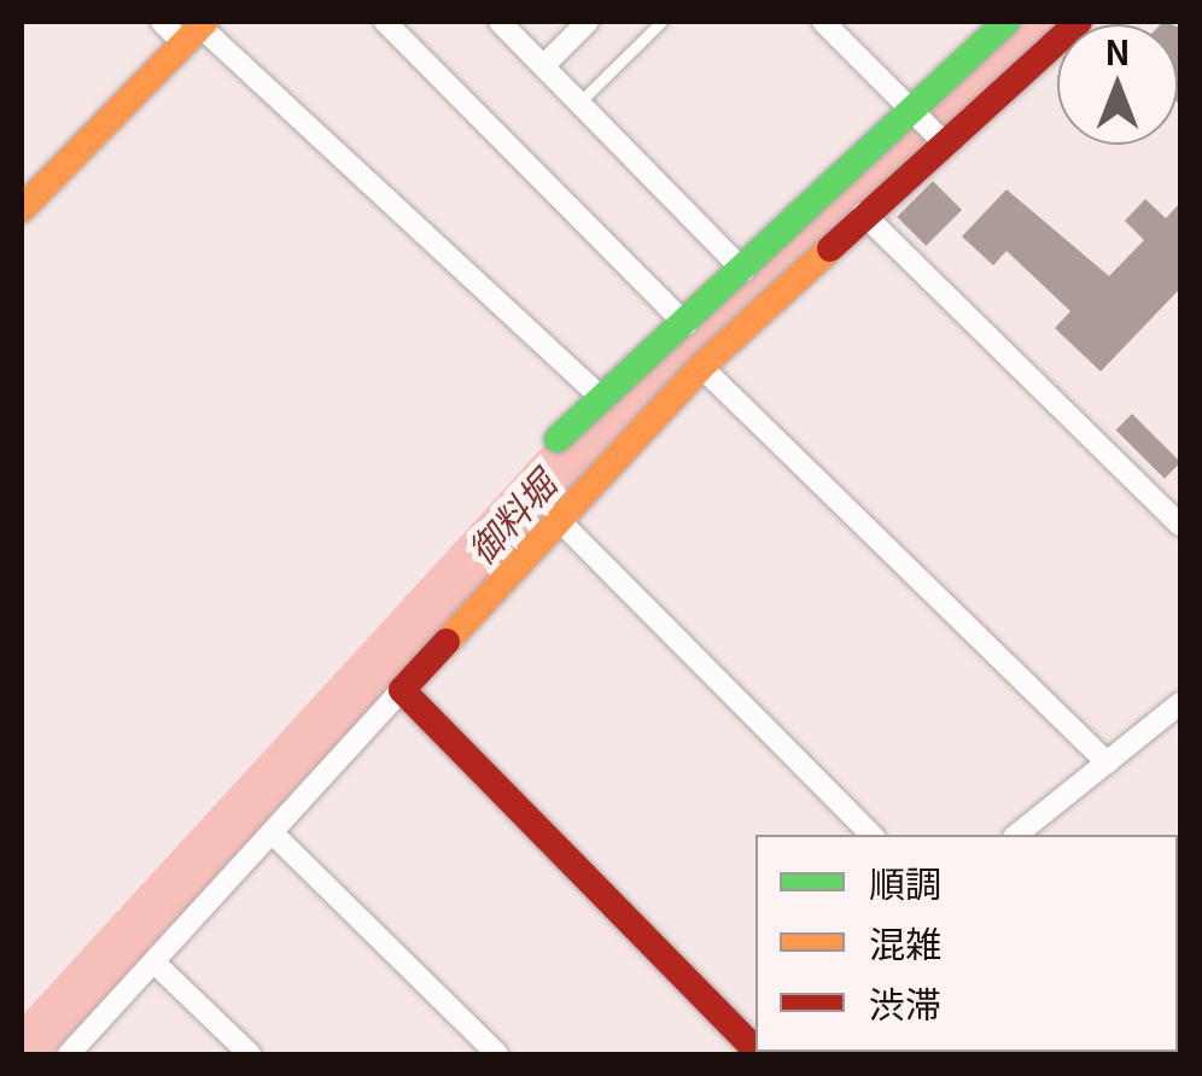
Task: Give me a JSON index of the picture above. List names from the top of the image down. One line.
{"water":["御料堀"],"legend":["順調","混雑","渋滞"],"north":"top"}
